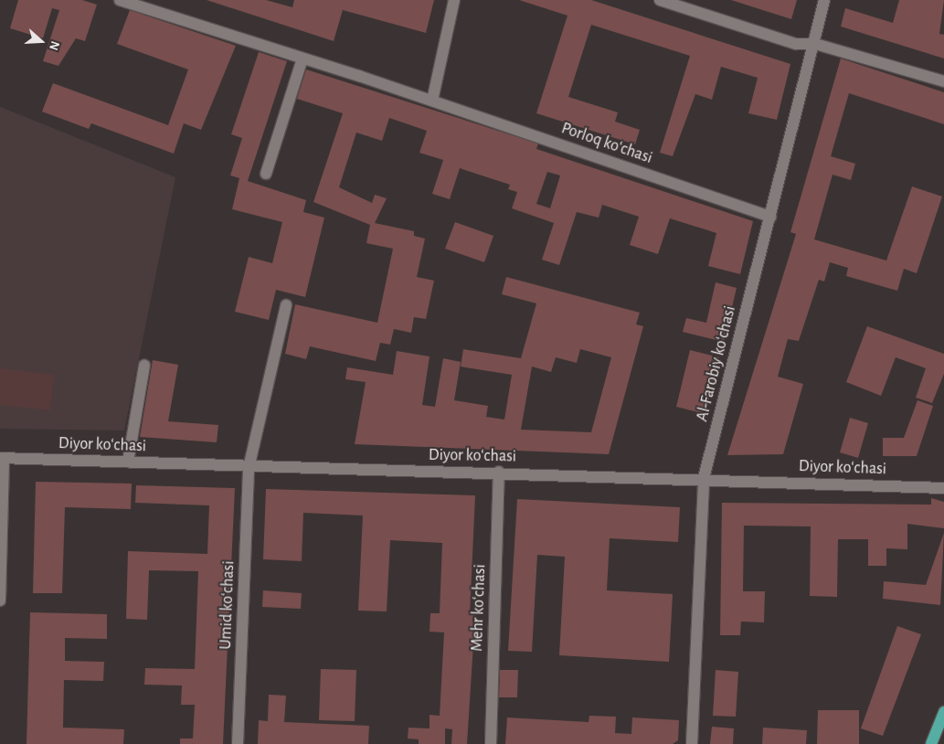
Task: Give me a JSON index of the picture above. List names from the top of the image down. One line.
{"streets":{"street":["Porloq koʻchasi","Al-Farobiy koʻchasi","Diyor koʻchasi","Umid koʻchasi","Mehr koʻchasi"]},"crossings":[["Porloq koʻchasi","Al-Farobiy koʻchasi"],["Al-Farobiy koʻchasi","Diyor koʻchasi"],["Diyor koʻchasi","Umid koʻchasi"],["Diyor koʻchasi","Mehr koʻchasi"]],"north":"right"}
